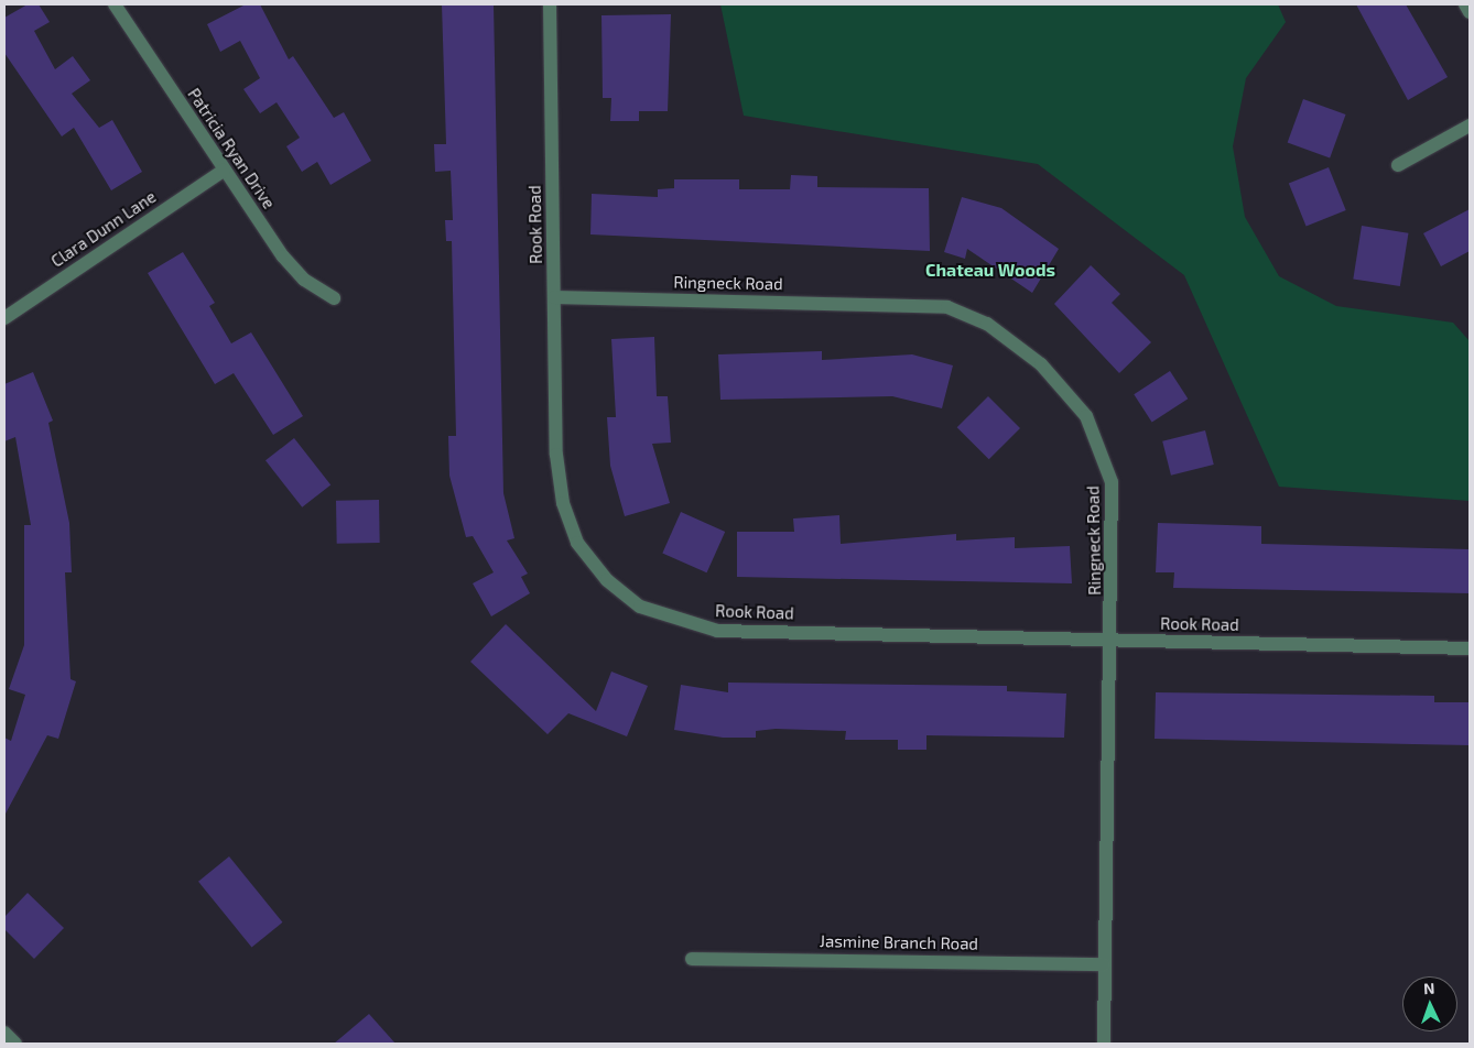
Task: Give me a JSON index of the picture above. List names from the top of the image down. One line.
{"streets":{"street":["Patricia Ryan Drive","Rook Road","Clara Dunn Lane","Ringneck Road","Jasmine Branch Road"]},"crossings":[["Patricia Ryan Drive","Clara Dunn Lane"],["Rook Road","Ringneck Road"],["Ringneck Road","Jasmine Branch Road"]],"districts":["Chateau Woods"],"north":"top"}
